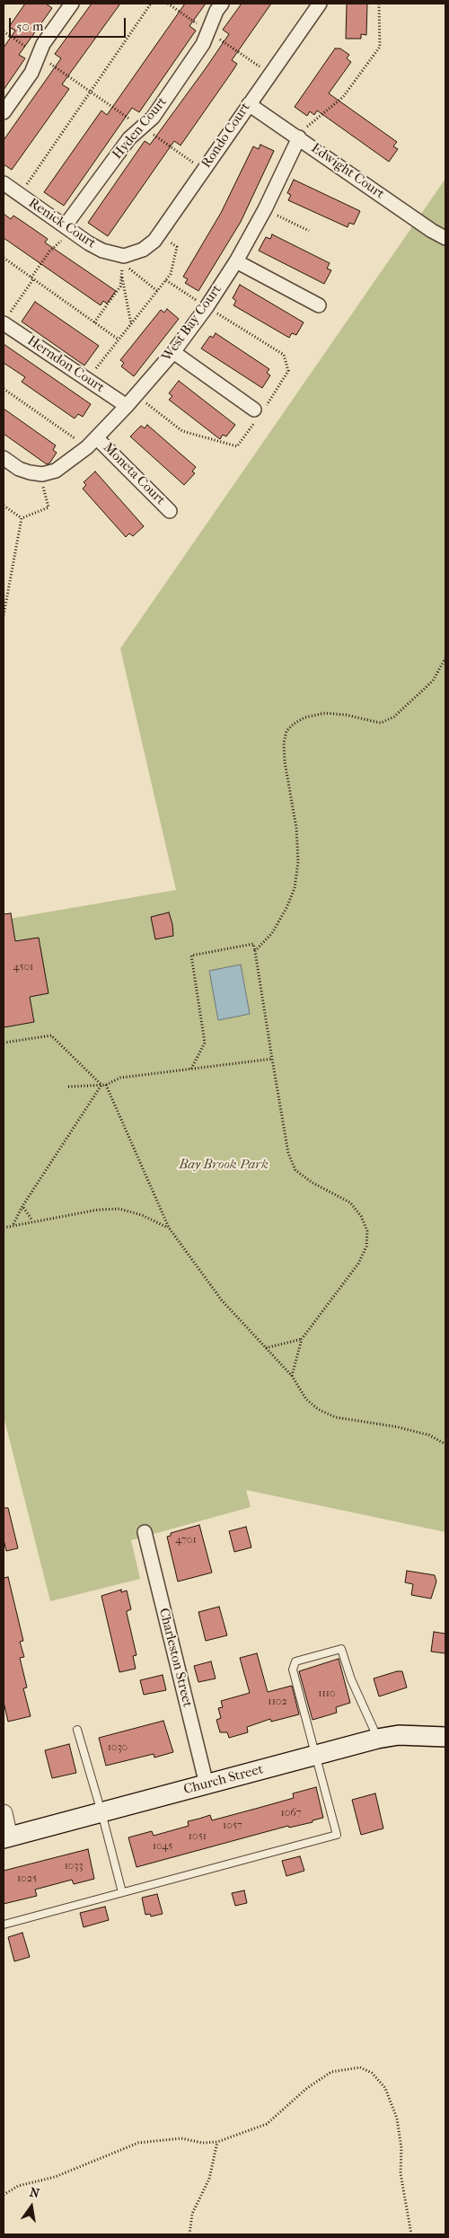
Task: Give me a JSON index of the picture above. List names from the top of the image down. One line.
{"streets":{"main road":["Church Street"],"street":["Hyden Court","Rondo Court","Edwight Court","Renick Court","West Bay Court","Herndon Court","Moneta Court","Charleston Street"]},"crossings":[["Hyden Court","Renick Court"],["Rondo Court","Edwight Court"],["Rondo Court","Renick Court"],["Edwight Court","West Bay Court"],["West Bay Court","Herndon Court"],["West Bay Court","Moneta Court"],["Charleston Street","Church Street"]],"parks":["Bay Brook Park"],"house_numbers":["4501","4701","1110","1102","1030","1067","1057","1051","1045","1033","1025"],"scale_bar":"50 m","north":"top"}
